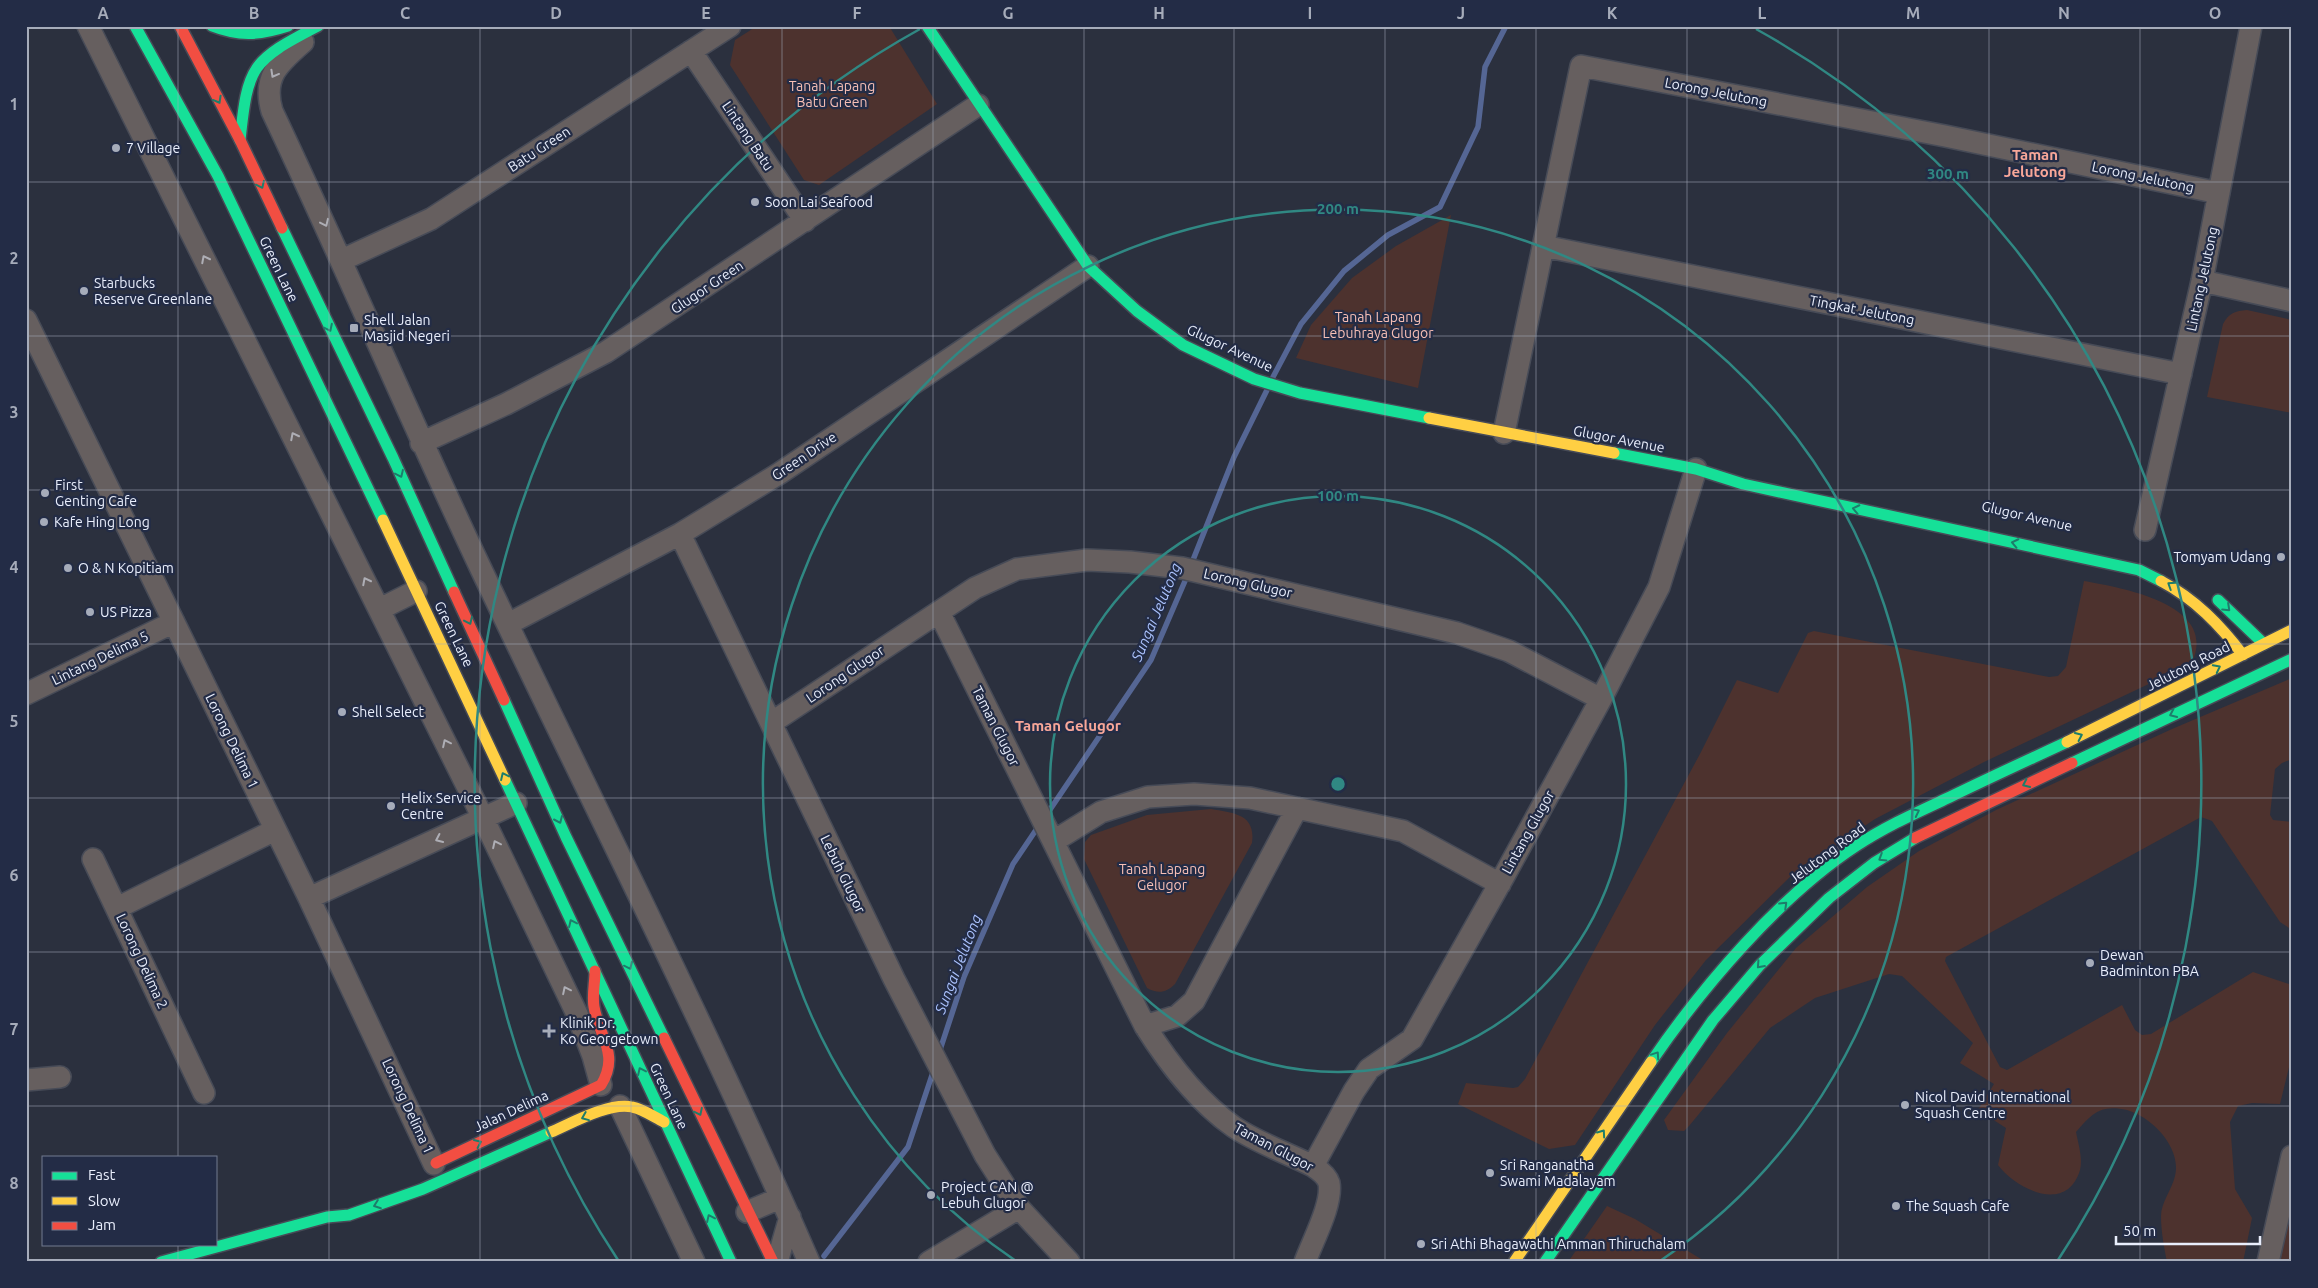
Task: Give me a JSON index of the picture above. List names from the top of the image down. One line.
{"streets":{"main road":["Green Lane","Glugor Avenue","Jelutong Road","Jalan Delima"],"street":["Lorong Jelutong","Lintang Batu","Batu Green","Lintang Jelutong","Glugor Green","Tingkat Jelutong","Green Drive","Lorong Glugor","Lintang Delima 5","Taman Glugor","Lorong Delima 1","Lintang Glugor","Lebuh Glugor","Lorong Delima 2"]},"crossings":[["Lorong Jelutong","Lintang Jelutong"],["Lorong Jelutong","Tingkat Jelutong"],["Lorong Jelutong","Glugor Avenue"],["Lintang Batu","Batu Green"],["Lintang Batu","Glugor Green"],["Lintang Jelutong","Tingkat Jelutong"],["Glugor Green","Glugor Avenue"],["Glugor Avenue","Green Drive"],["Glugor Avenue","Jelutong Road"],["Glugor Avenue","Lintang Glugor"],["Green Drive","Lebuh Glugor"],["Lorong Glugor","Taman Glugor"],["Lorong Glugor","Lintang Glugor"],["Lorong Glugor","Lebuh Glugor"],["Lintang Delima 5","Lorong Delima 1"],["Taman Glugor","Lintang Glugor"],["Lorong Delima 1","Lorong Delima 2"],["Lorong Delima 1","Jalan Delima"]],"one_way":["Glugor Avenue"],"districts":["Taman Jelutong","Taman Gelugor"],"water":["Sungai Jelutong"],"parks":["Tanah Lapang Batu Green","Tanah Lapang Lebuhraya Glugor","Tanah Lapang Gelugor"],"places":{"other":["7 Village","Soon Lai Seafood","Starbucks Reserve Greenlane","First Genting Cafe","Kafe Hing Long","Tomyam Udang","O & N Kopitiam","US Pizza","Shell Select","Helix Service Centre","Dewan Badminton PBA","Nicol David International Squash Centre","Sri Ranganatha Swami Madalayam","Project CAN @ Lebuh Glugor","The Squash Cafe","Sri Athi Bhagawathi Amman Thiruchalam"],"transit":["Shell Jalan Masjid Negeri"],"health":["Klinik Dr. Ko Georgetown"]},"legend":["Fast","Slow","Jam"],"scale_bar":"50 m","grid":{"columns":["A","B","C","D","E","F","G","H","I","J","K","L","M","N","O"],"rows":["1","2","3","4","5","6","7","8"]},"rings":["300 m","200 m","100 m"]}
